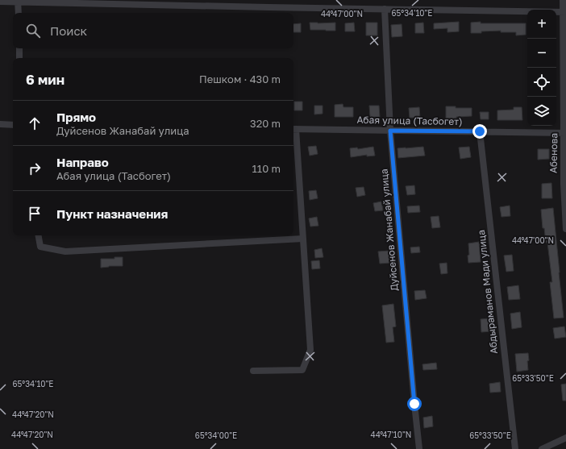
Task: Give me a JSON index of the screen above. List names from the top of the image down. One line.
{"streets":{"street":["Абая улица (Тасбогет)","Абенова","Дуйсенов Жанабай улица","Абдыраманов Мади улица"]},"crossings":[["Абая улица (Тасбогет)","Абенова"],["Абая улица (Тасбогет)","Дуйсенов Жанабай улица"],["Абая улица (Тасбогет)","Абдыраманов Мади улица"]],"page":{"map_buttons":["+","−"],"search":"Поиск","heading":["6 мин","Пешком · 430 m"],"list":[["Прямо","Дуйсенов Жанабай улица","320 m"],["Направо","Абая улица (Тасбогет)","110 m"],"Пункт назначения"]},"coordinates":["65°34'10\"E","44°47'00\"N","65°33'50\"E","44°47'20\"N","44°47'10\"N","65°34'00\"E"]}
